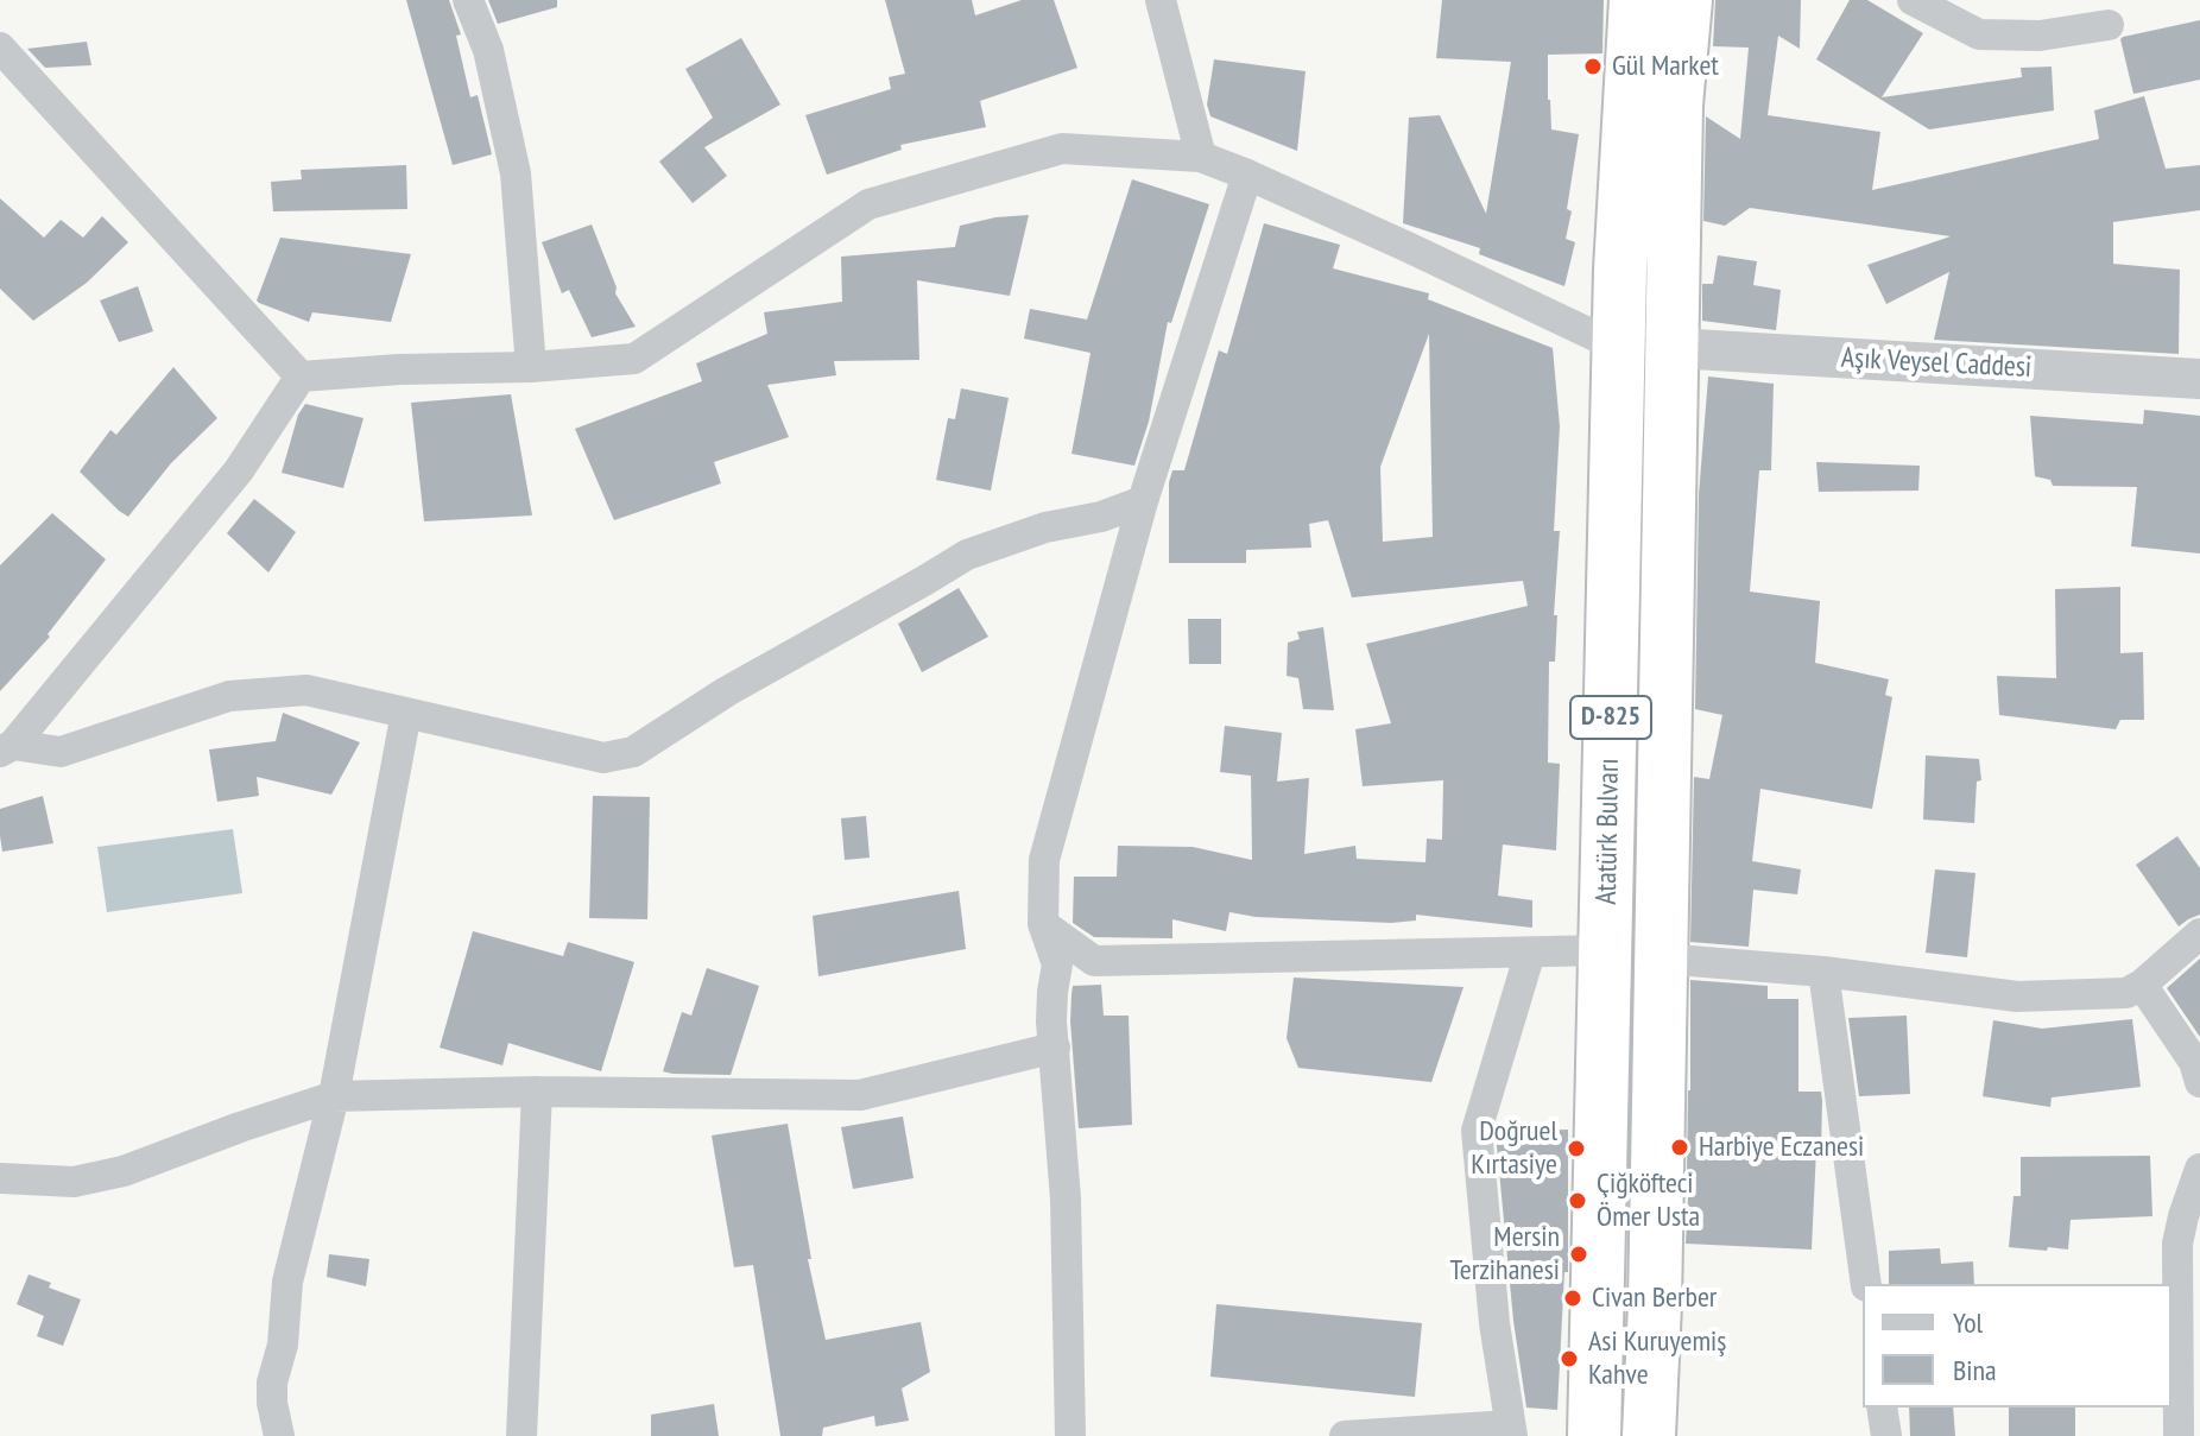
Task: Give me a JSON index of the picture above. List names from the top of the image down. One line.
{"streets":{"highway":["D-825","Atatürk Bulvarı"],"street":["Aşık Veysel Caddesi"]},"crossings":[["Aşık Veysel Caddesi","Atatürk Bulvarı"]],"places":["Gül Market","Harbiye Eczanesi","Doğruel Kırtasiye","Çiğköfteci Ömer Usta","Mersin Terzihanesi","Civan Berber","Asi Kuruyemiş Kahve"],"legend":["Yol","Bina"]}
